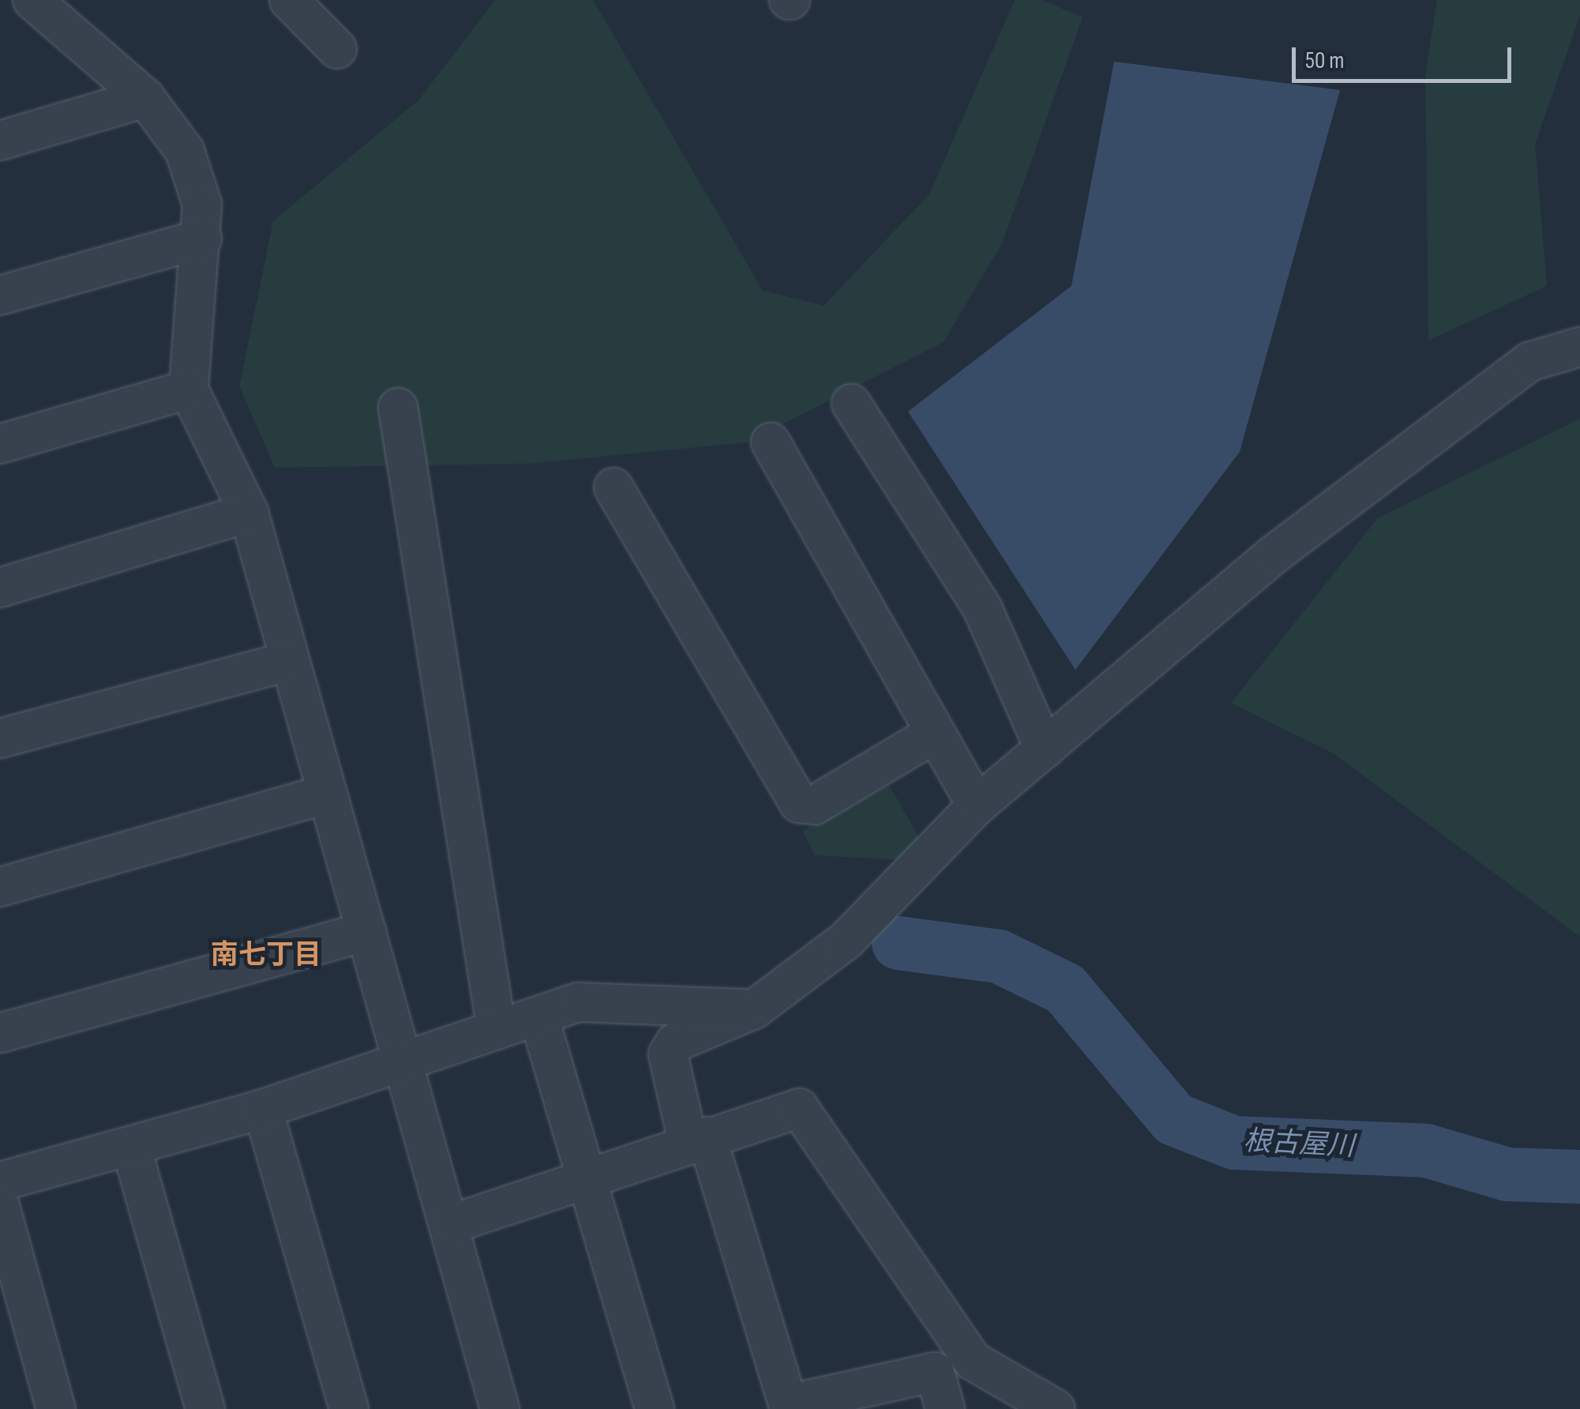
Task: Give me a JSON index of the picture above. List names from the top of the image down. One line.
{"districts":["南七丁目"],"water":["根古屋川"],"scale_bar":"50 m"}
